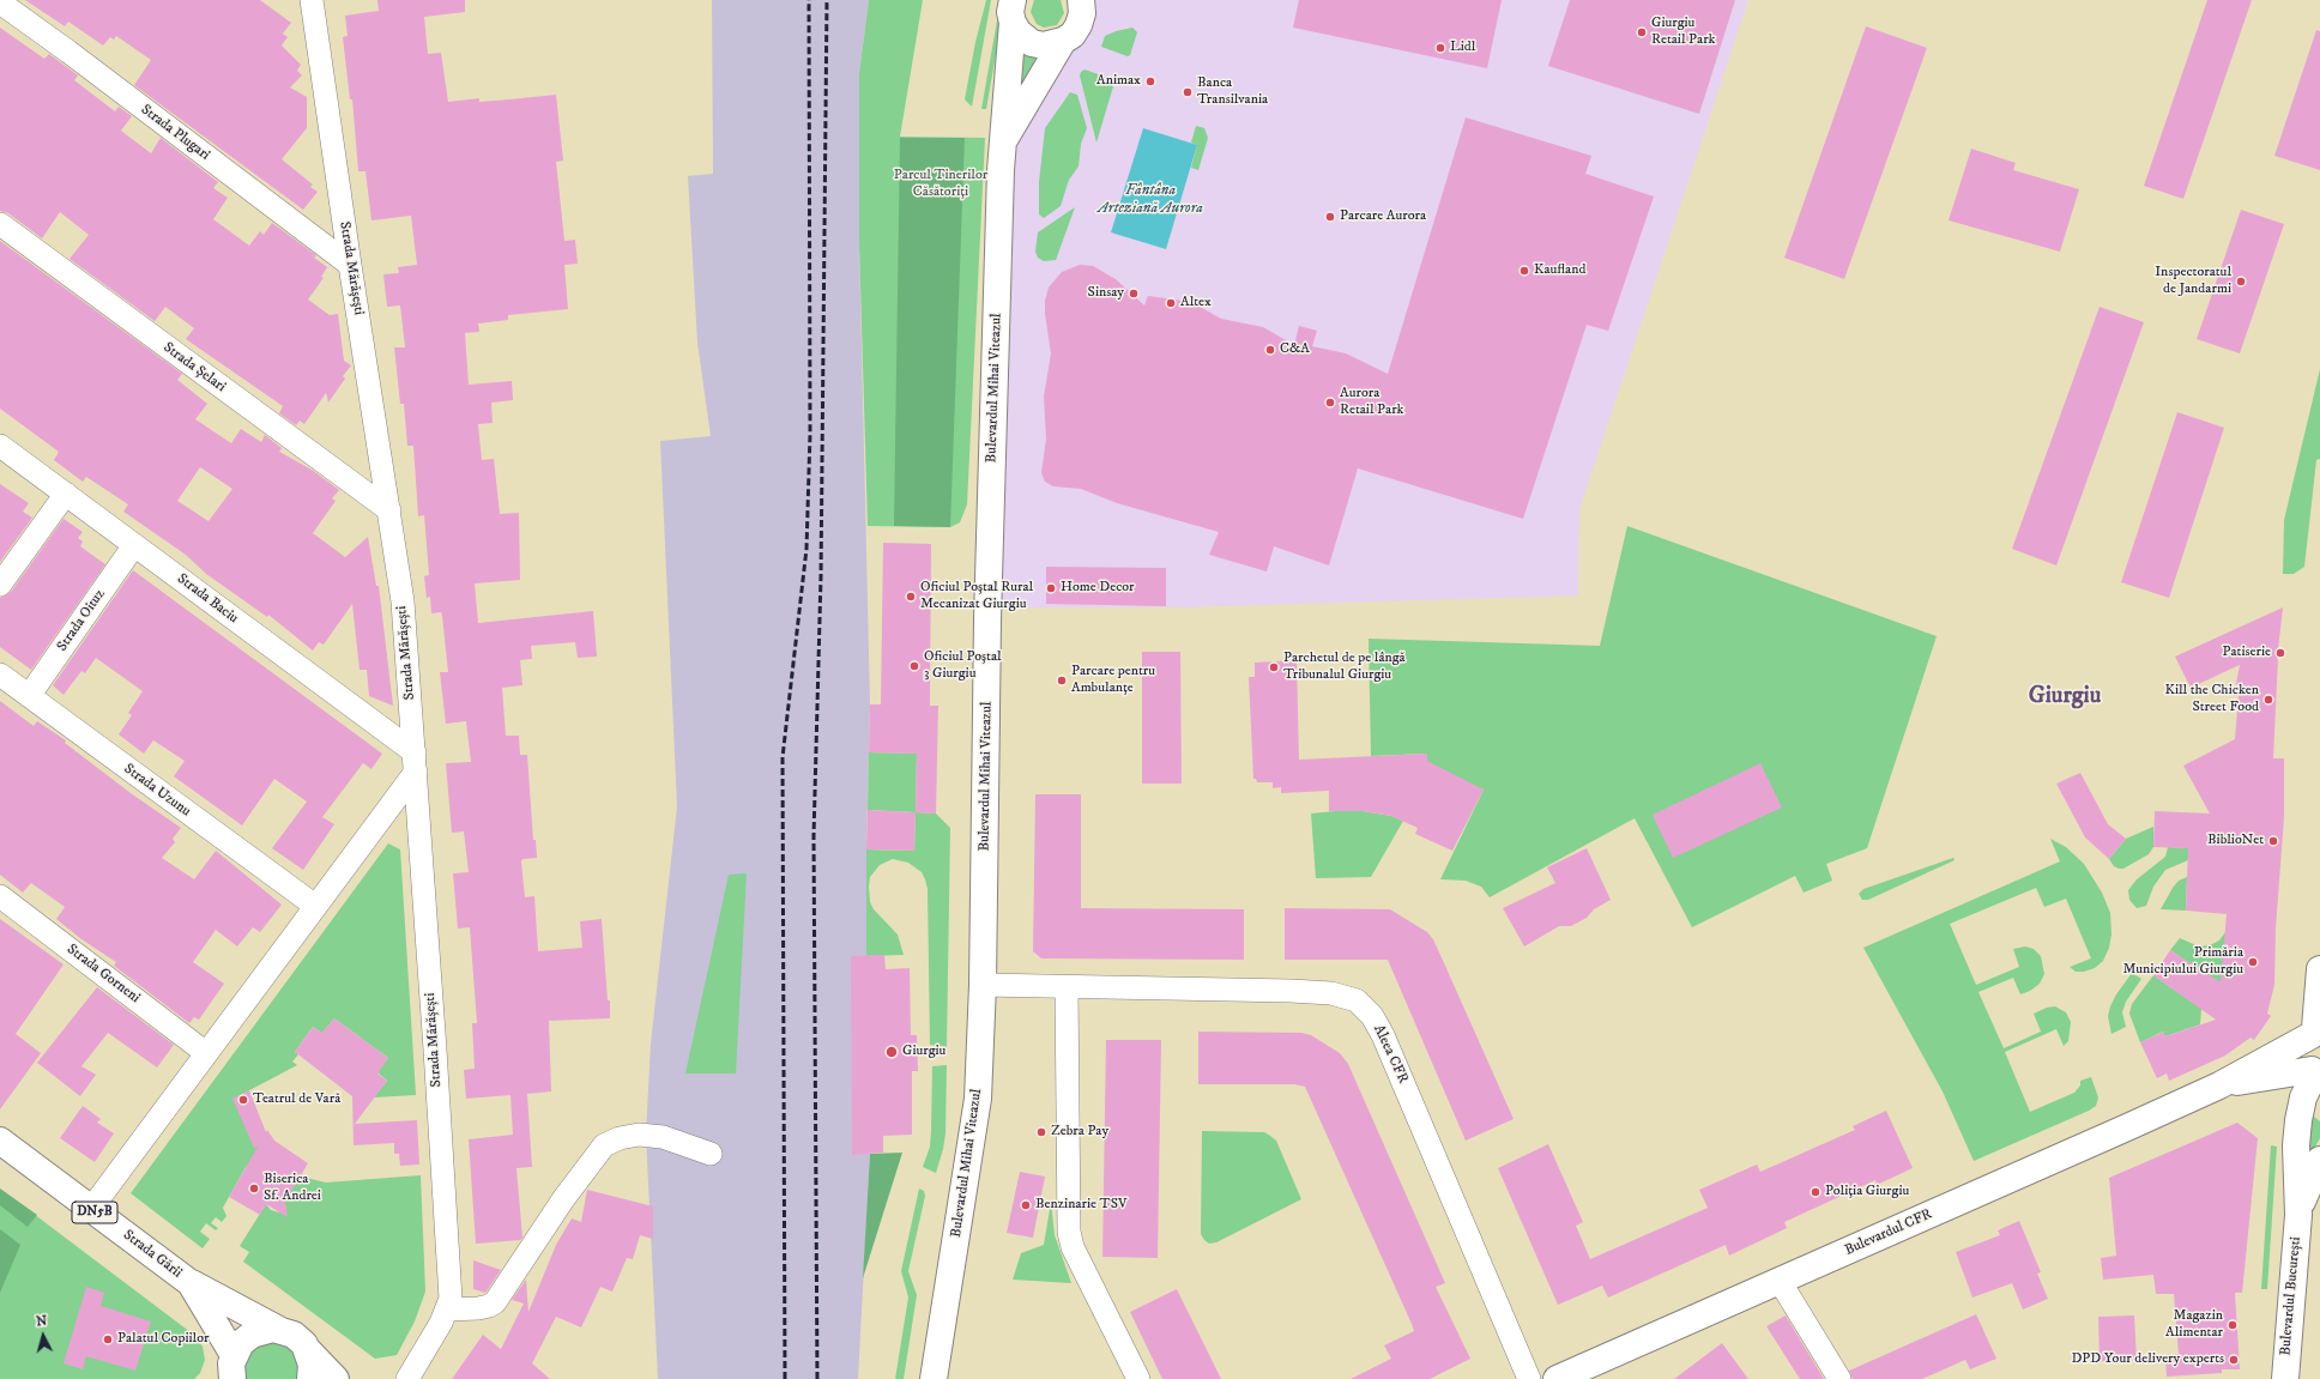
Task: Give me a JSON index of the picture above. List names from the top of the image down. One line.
{"streets":{"main road":["Bulevardul Mihai Viteazul","DN5B","Bulevardul CFR","Strada Gării","Bulevardul București"],"street":["Strada Plugari","Strada Mărășești","Strada Șelari","Strada Baciu","Strada Oituz","Strada Uzunu","Strada Gorneni","Aleea CFR"]},"crossings":[["Strada Plugari","Strada Mărășești"],["Strada Mărășești","Strada Șelari"],["Strada Mărășești","Strada Baciu"],["Bulevardul Mihai Viteazul","Aleea CFR"],["Strada Baciu","Strada Oituz"],["Strada Oituz","Strada Uzunu"],["DN5B","Strada Gării"],["Bulevardul CFR","Bulevardul București"]],"districts":["Giurgiu"],"water":["Fântâna Arteziană Aurora"],"parks":["Parcul Tinerilor Căsătoriți"],"places":["Giurgiu Retail Park","Lidl","Animax","Banca Transilvania","Parcare Aurora","Kaufland","Inspectoratul de Jandarmi","Sinsay","Altex","C&A","Aurora Retail Park","Home Decor","Oficiul Poștal Rural Mecanizat Giurgiu","Patiserie","Oficiul Poștal 3 Giurgiu","Parchetul de pe lângă Tribunalul Giurgiu","Parcare pentru Ambulanțe","Kill the Chicken Street Food","BiblioNet","Primăria Municipiului Giurgiu","Giurgiu","Teatrul de Vară","Zebra Pay","Biserica Sf. Andrei","Poliția Giurgiu","Benzinarie TSV","Magazin Alimentar","Palatul Copiilor","DPD Your delivery experts"],"north":"top"}
